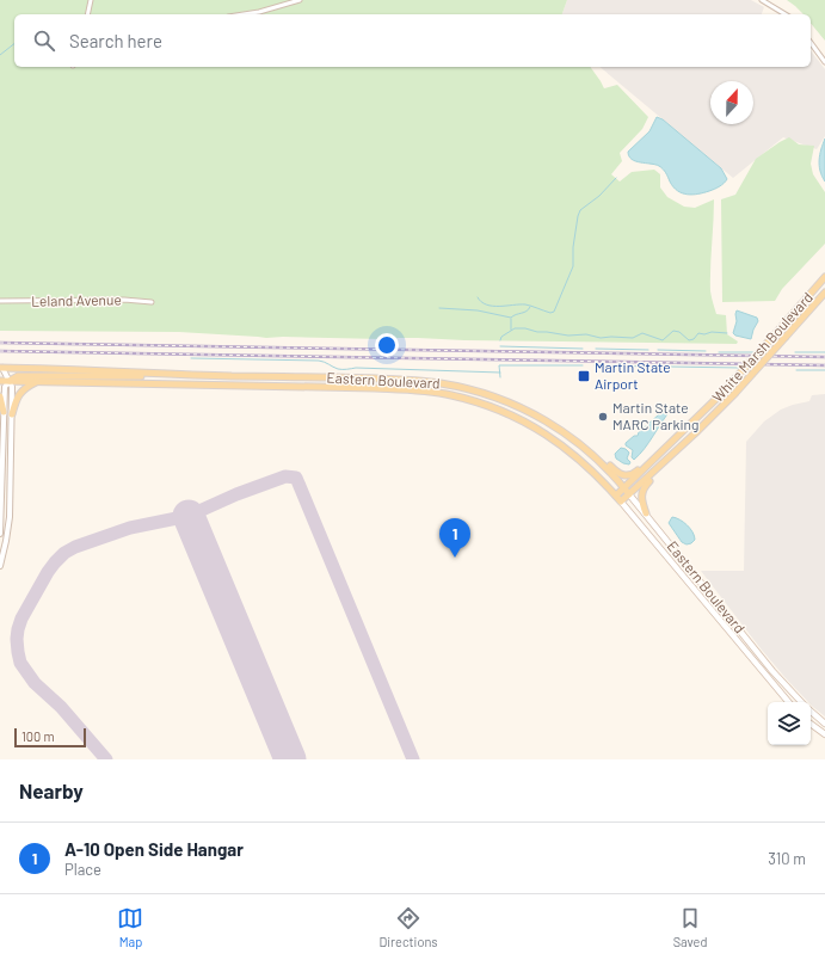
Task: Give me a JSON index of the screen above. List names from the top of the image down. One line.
{"streets":{"main road":["White Marsh Boulevard","Eastern Boulevard"],"street":["Leland Avenue"]},"crossings":[["White Marsh Boulevard","Eastern Boulevard"]],"places":{"transit":["Martin State Airport"],"other":["Martin State MARC Parking"]},"scale_bar":"100 m","north":"top","page":{"search":"Search here","pins":"1","scale":"100 m","heading":"Nearby","list":[{"mark":"1","name":"A-10 Open Side Hangar","note":"Place","value":"310 m"}],"nav":["Map","Directions","Saved"]}}
